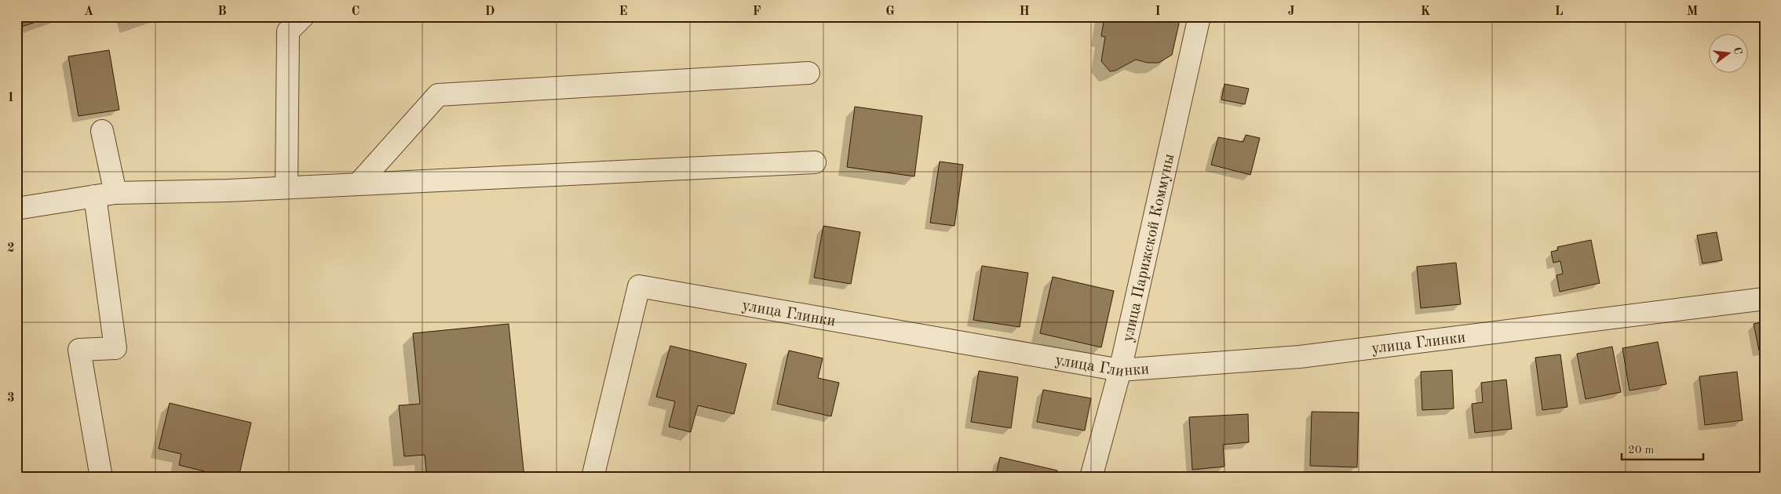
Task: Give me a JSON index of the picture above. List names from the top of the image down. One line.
{"streets":{"street":["улица Парижской Коммуны","улица Глинки"]},"crossings":[["улица Парижской Коммуны","улица Глинки"]],"scale_bar":"20 m","north":"right","grid":{"columns":["A","B","C","D","E","F","G","H","I","J","K","L","M"],"rows":["1","2","3"]}}
